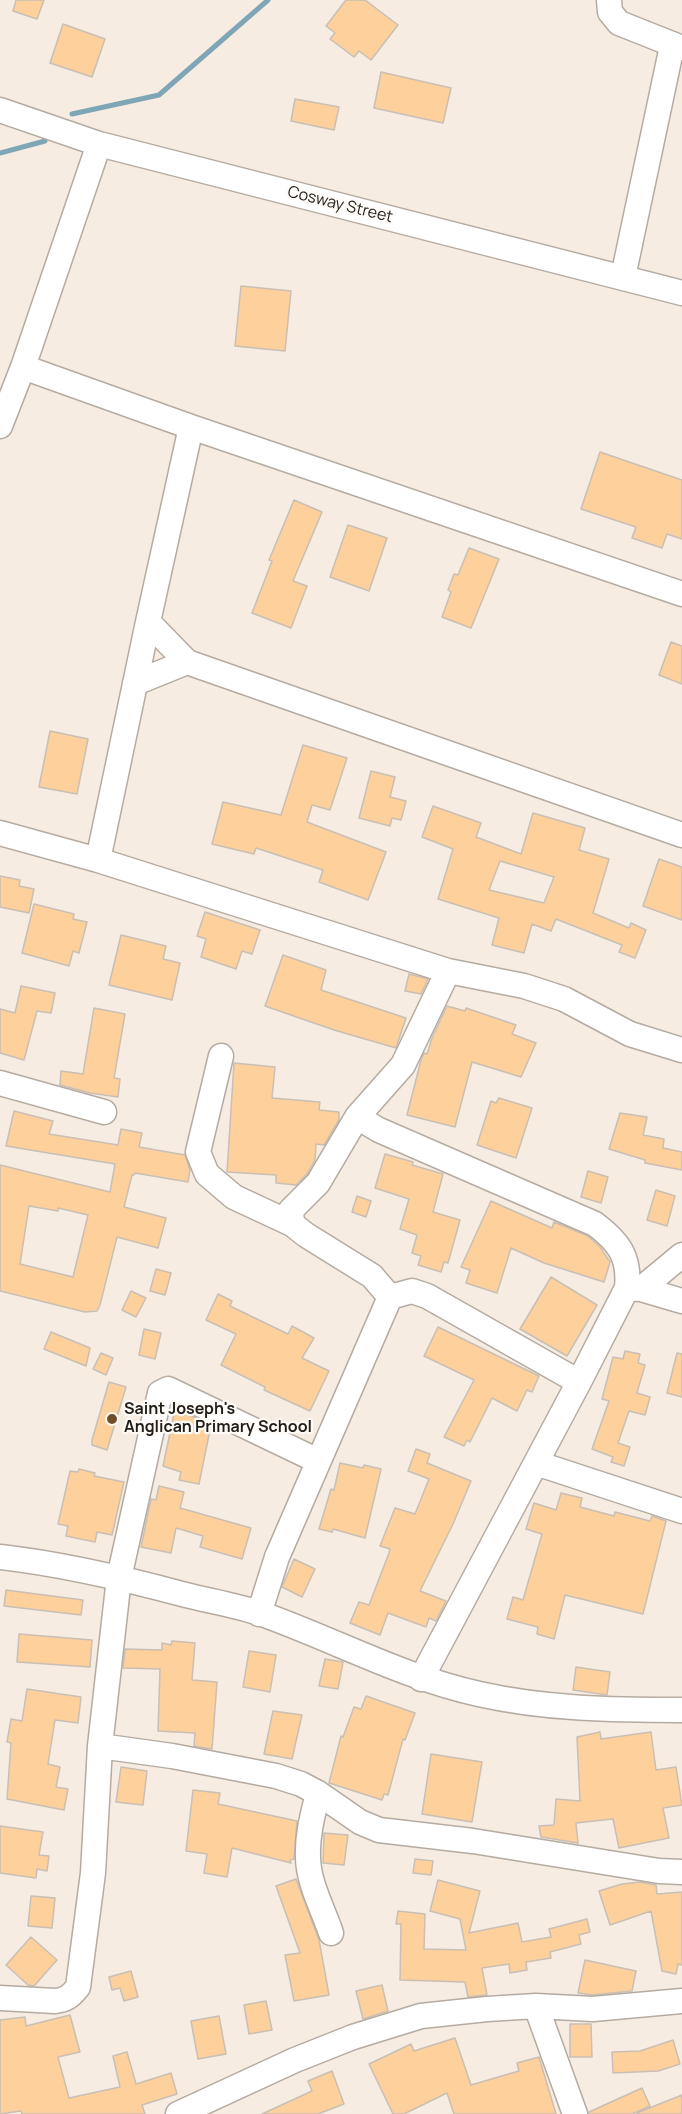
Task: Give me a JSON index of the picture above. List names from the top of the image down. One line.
{"streets":{"street":["Cosway Street"]},"places":["Saint Joseph's Anglican Primary School"]}
